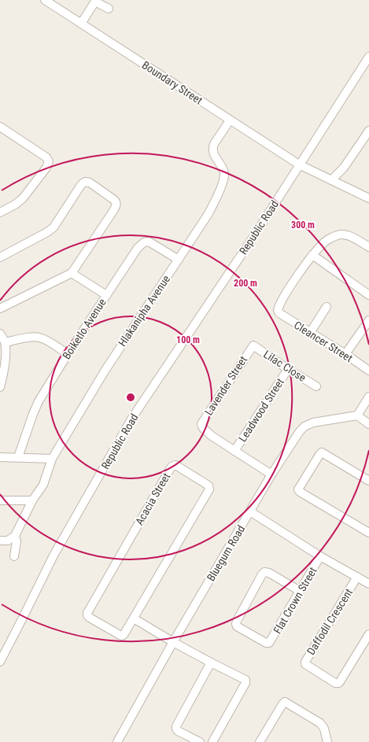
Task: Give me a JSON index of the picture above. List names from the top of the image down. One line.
{"streets":{"street":["Boundary Street","Republic Road","Hlakanipha Avenue","Boiketlo Avenue","Cleancer Street","Lilac Close","Lavender Street","Leadwood Street","Acacia Street","Bluegum Road","Flat Crown Street","Daffodil Crescent"]},"crossings":[["Boundary Street","Republic Road"],["Boundary Street","Hlakanipha Avenue"],["Hlakanipha Avenue","Boiketlo Avenue"],["Lilac Close","Lavender Street"],["Lilac Close","Leadwood Street"],["Lavender Street","Leadwood Street"]],"rings":["300 m","200 m","100 m"]}
